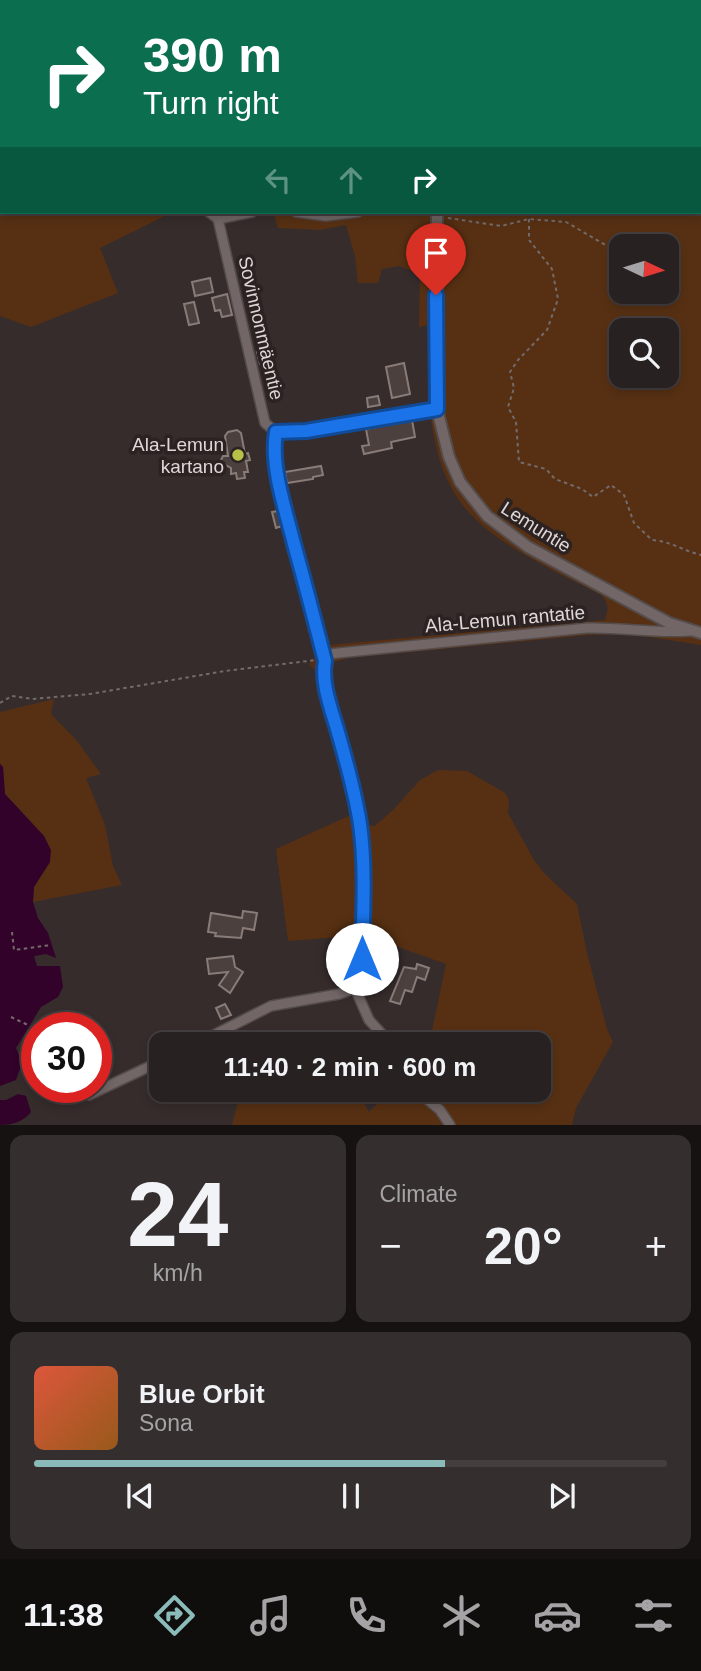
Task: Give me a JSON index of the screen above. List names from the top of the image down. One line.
{"streets":{"street":["Sovinnonmäentie","Lemuntie","Ala-Lemun rantatie"]},"crossings":[["Sovinnonmäentie","Ala-Lemun rantatie"],["Lemuntie","Ala-Lemun rantatie"]],"places":["Ala-Lemun kartano"],"north":"right","page":{"turn":["390 m","Turn right"],"limit":"30","trip":"11:40 · 2 min · 600 m","tile":[["24","km/h"],"Climate"],"heat":["−","20°","+"],"song":["Blue Orbit","Sona"],"tabs":"11:38"}}
